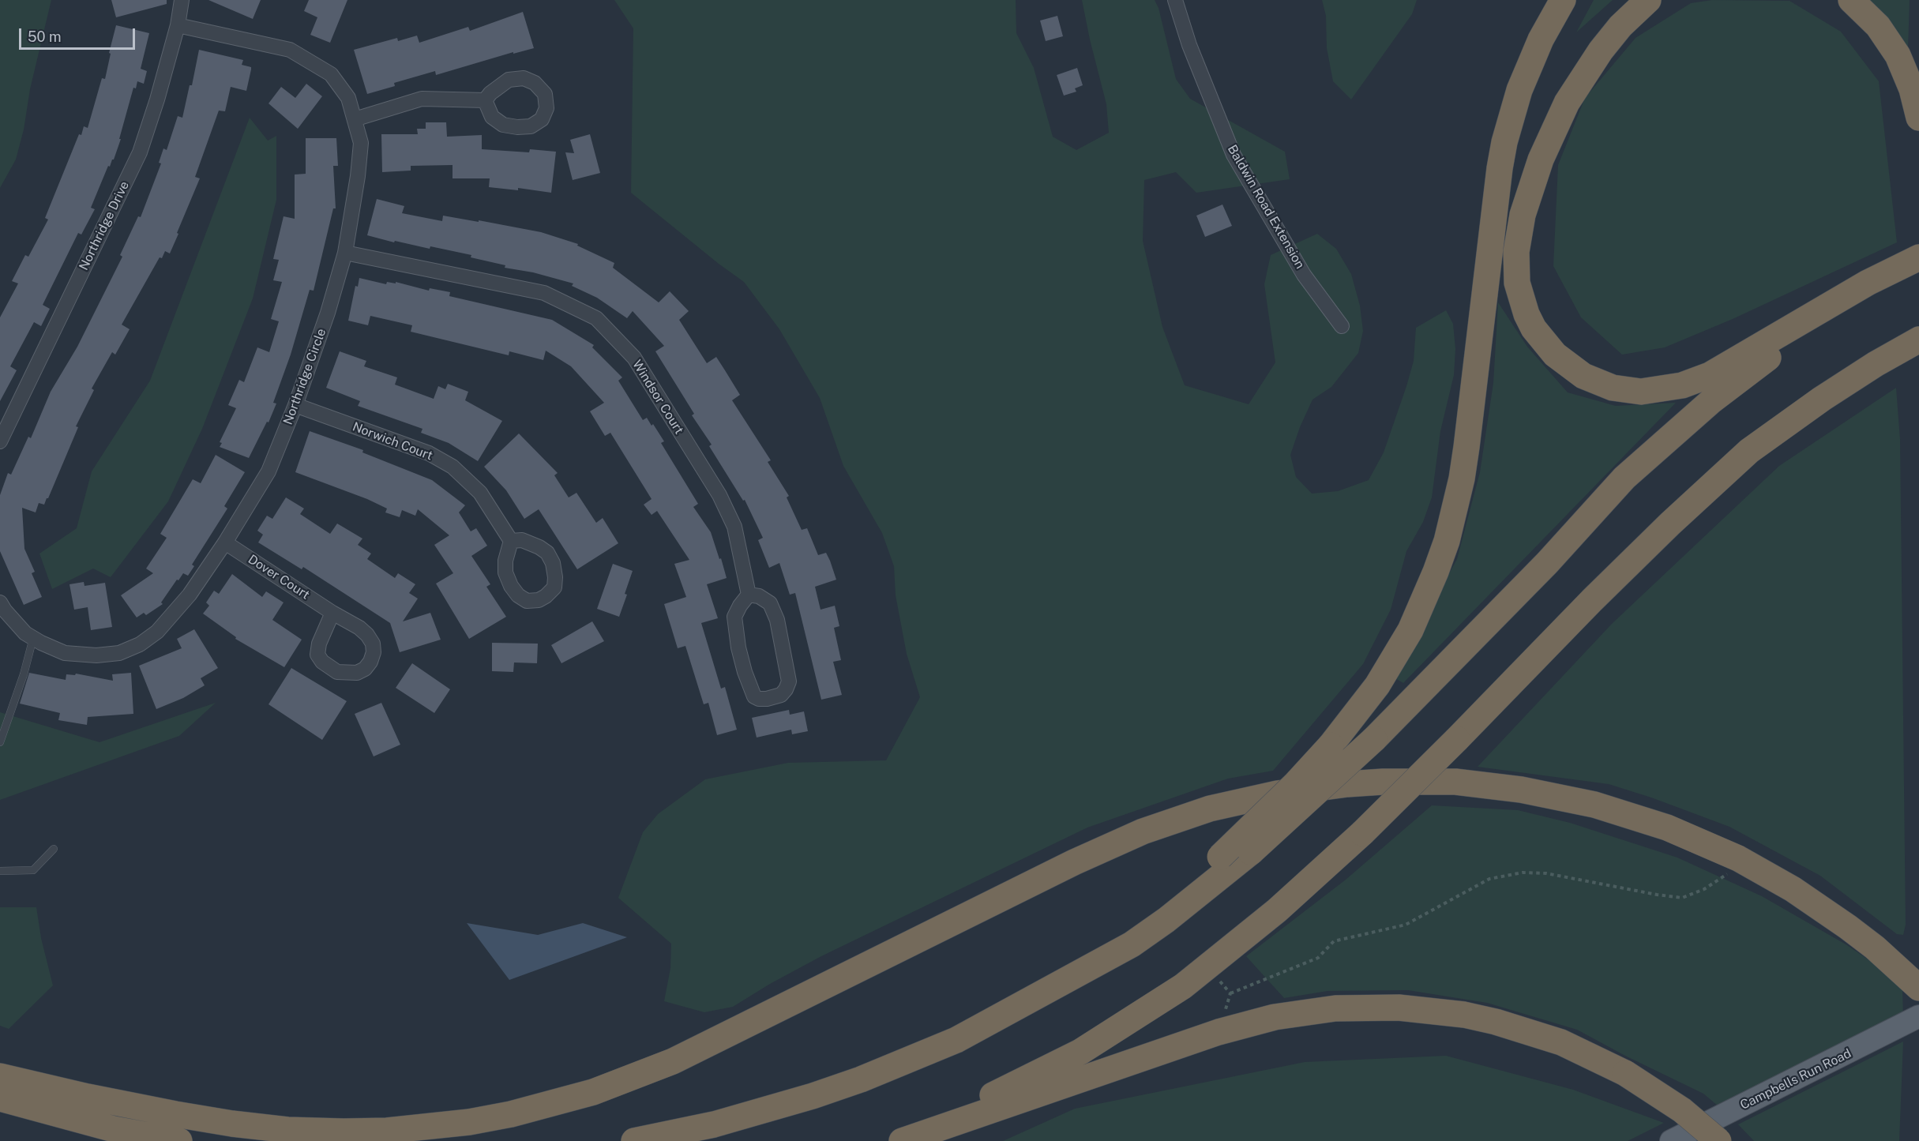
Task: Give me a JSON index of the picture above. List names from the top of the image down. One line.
{"streets":{"main road":["Campbells Run Road"],"street":["Baldwin Road Extension","Northridge Drive","Northridge Circle","Windsor Court","Norwich Court","Dover Court"]},"crossings":[["Northridge Drive","Northridge Circle"],["Northridge Circle","Windsor Court"],["Northridge Circle","Norwich Court"],["Northridge Circle","Dover Court"]],"scale_bar":"50 m"}
